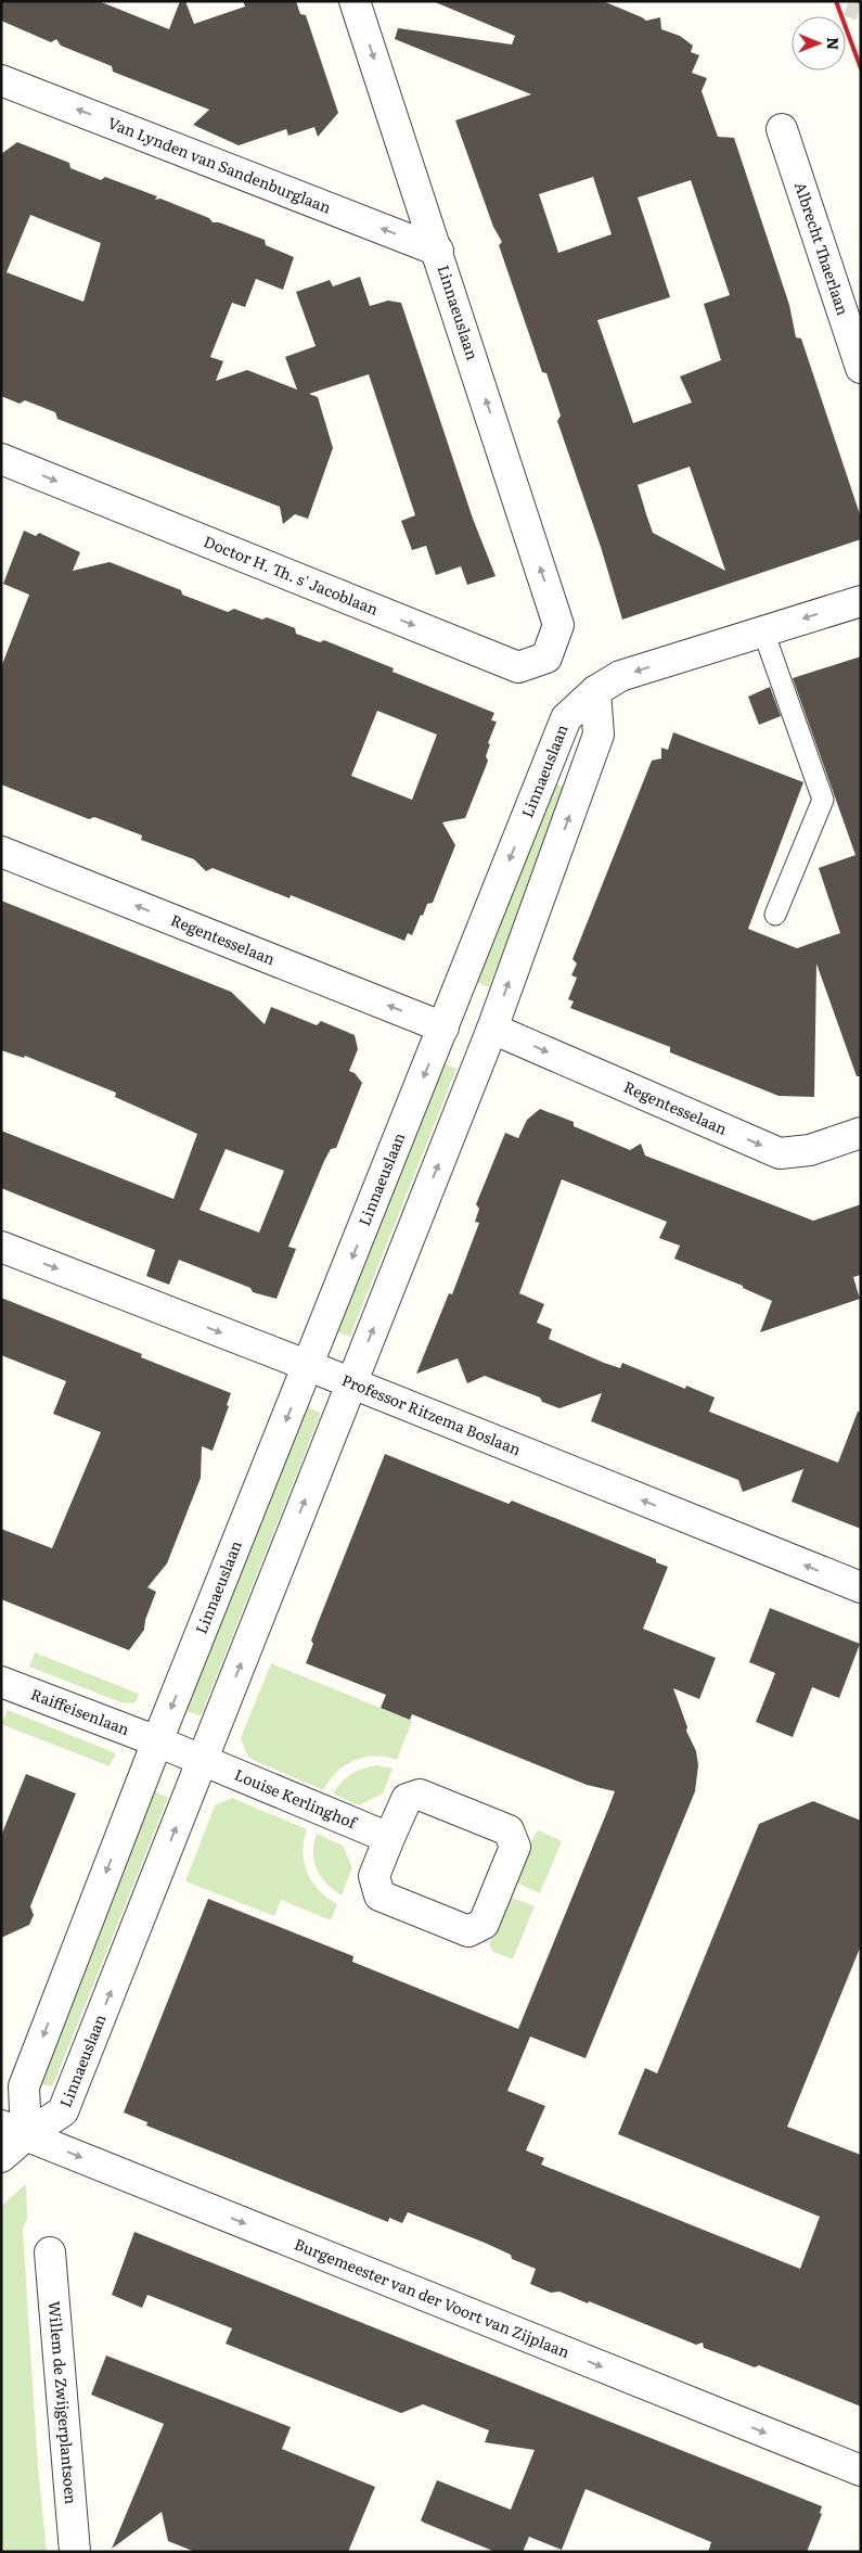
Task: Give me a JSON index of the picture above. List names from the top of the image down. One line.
{"streets":{"street":["Van Lynden van Sandenburglaan","Albrecht Thaerlaan","Linnaeuslaan","Doctor H. Th. s' Jacoblaan","Regentesselaan","Professor Ritzema Boslaan","Raiffeisenlaan","Louise Kerlinghof","Burgemeester van der Voort van Zijplaan","Willem de Zwijgerplantsoen"]},"crossings":[["Van Lynden van Sandenburglaan","Linnaeuslaan"],["Linnaeuslaan","Doctor H. Th. s' Jacoblaan"],["Linnaeuslaan","Regentesselaan"],["Linnaeuslaan","Professor Ritzema Boslaan"],["Linnaeuslaan","Raiffeisenlaan"],["Linnaeuslaan","Louise Kerlinghof"],["Linnaeuslaan","Burgemeester van der Voort van Zijplaan"]],"one_way":["Van Lynden van Sandenburglaan","Doctor H. Th. s' Jacoblaan","Burgemeester van der Voort van Zijplaan"],"north":"right"}
